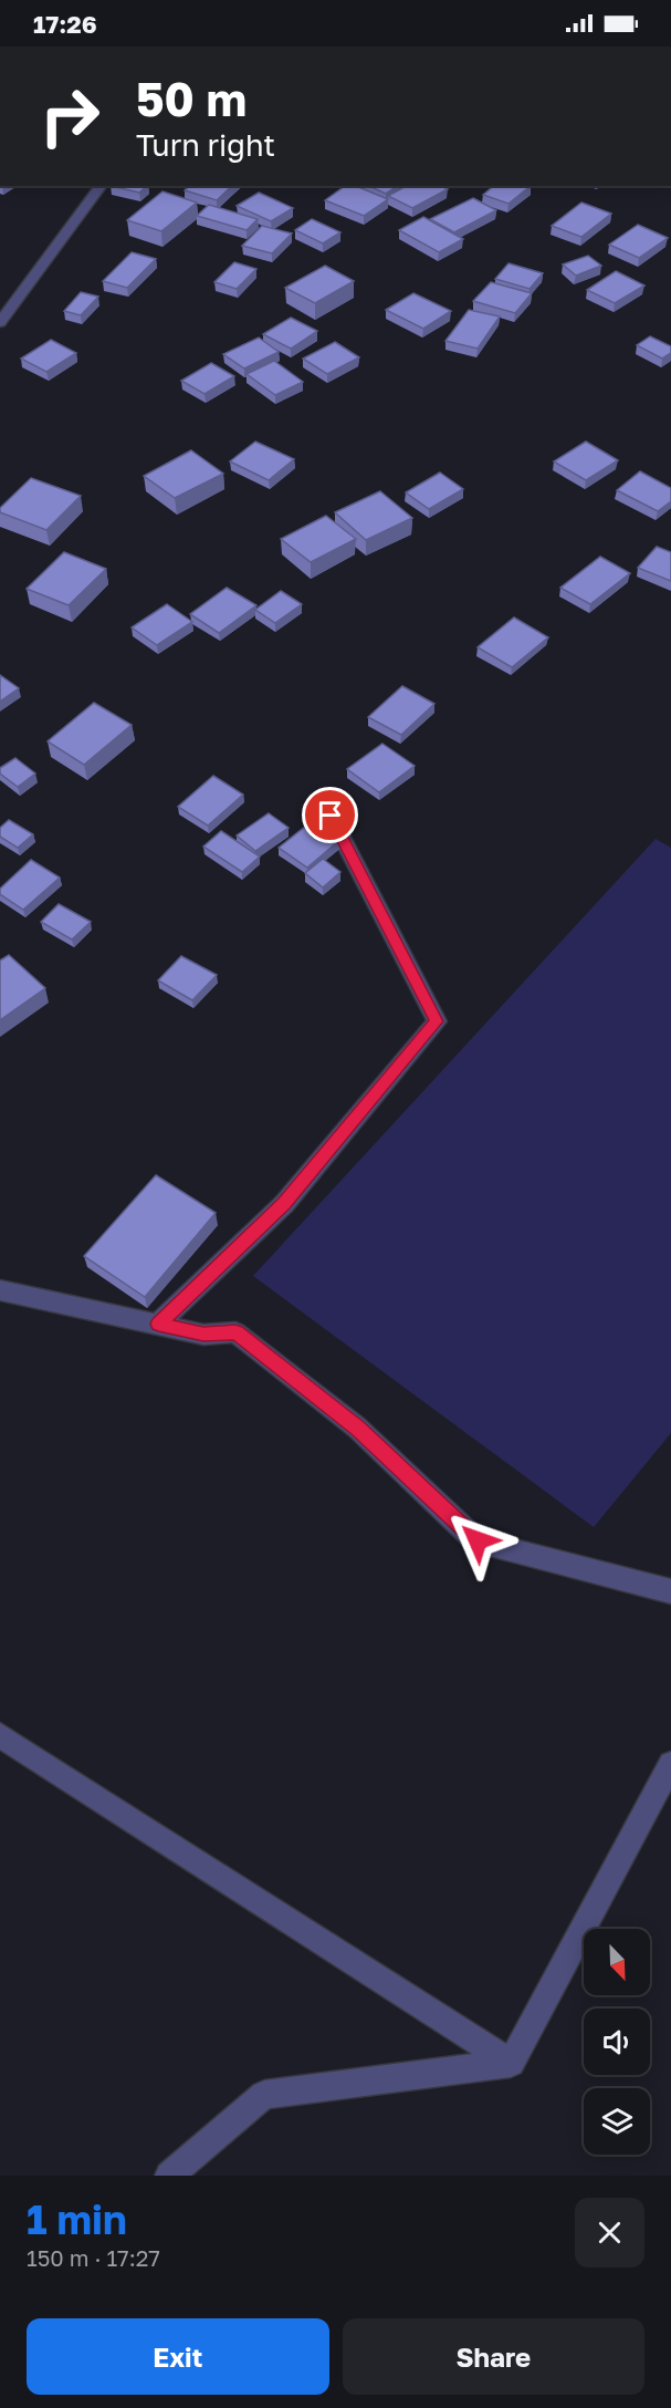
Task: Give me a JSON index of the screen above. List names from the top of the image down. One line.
{"north":"bottom right","page":{"status":"17:26","turn":["50 m","Turn right"],"heading":["1 min","150 m · 17:27"],"buttons":["Exit","Share"]}}
